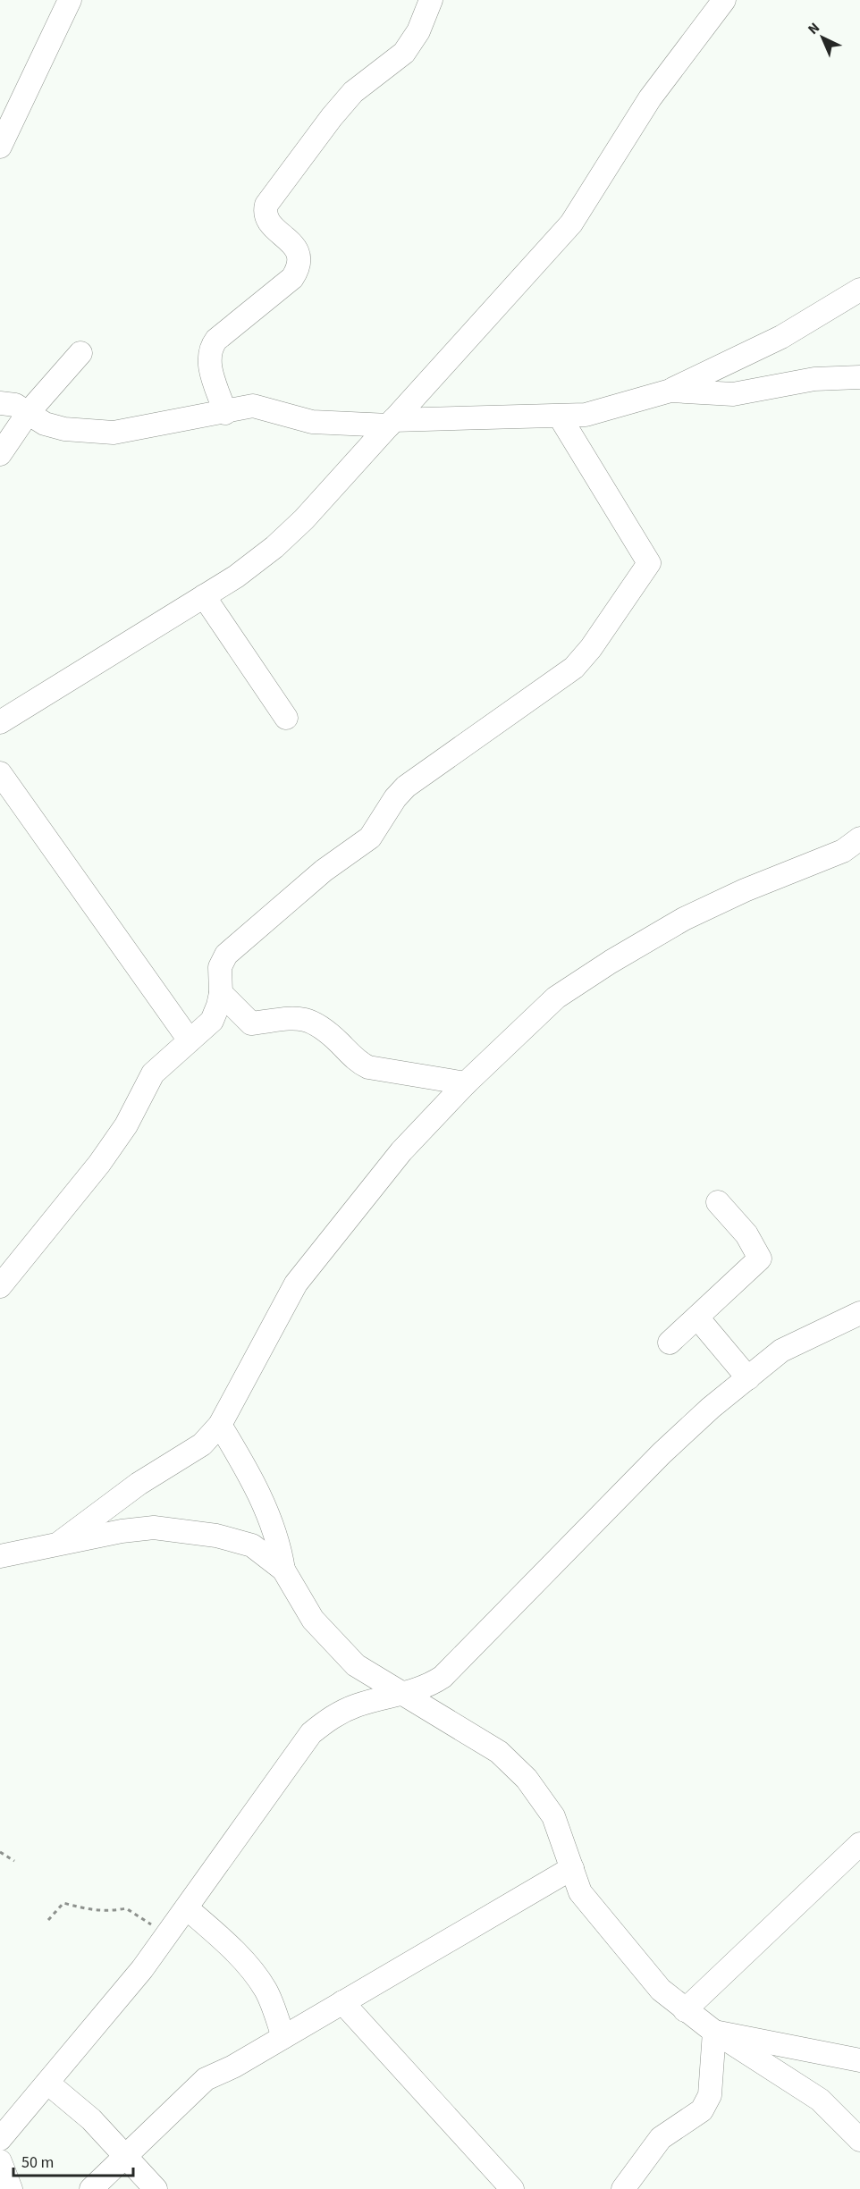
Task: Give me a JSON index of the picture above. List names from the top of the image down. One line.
{"scale_bar":"50 m","north":"top left"}
